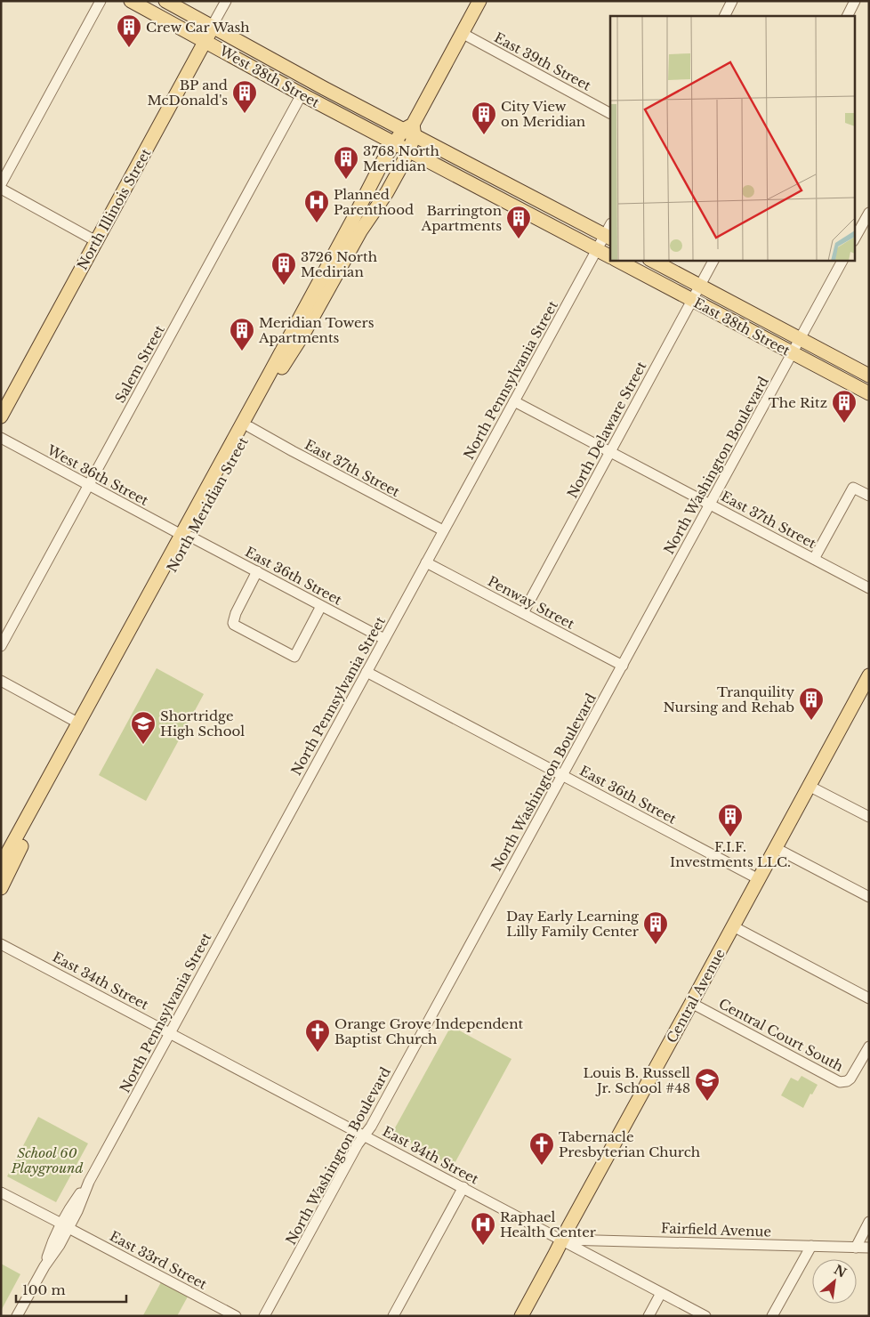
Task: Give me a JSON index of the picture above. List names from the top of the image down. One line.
{"streets":{"main road":["West 38th Street","North Illinois Street","East 38th Street","North Meridian Street","Central Avenue"],"street":["East 39th Street","Salem Street","North Pennsylvania Street","North Delaware Street","North Washington Boulevard","East 37th Street","West 36th Street","East 36th Street","Penway Street","East 34th Street","Central Court South","Fairfield Avenue","East 33rd Street"]},"crossings":[["East 39th Street","North Meridian Street"],["West 38th Street","North Illinois Street"],["West 38th Street","Salem Street"],["West 38th Street","North Meridian Street"],["East 38th Street","North Delaware Street"],["East 38th Street","North Washington Boulevard"],["Salem Street","West 36th Street"],["North Pennsylvania Street","East 37th Street"],["North Pennsylvania Street","East 36th Street"],["North Pennsylvania Street","Penway Street"],["North Pennsylvania Street","East 34th Street"],["North Pennsylvania Street","East 33rd Street"],["North Delaware Street","East 37th Street"],["North Delaware Street","Penway Street"],["North Washington Boulevard","East 37th Street"],["North Washington Boulevard","East 36th Street"],["North Washington Boulevard","Penway Street"],["North Washington Boulevard","East 34th Street"],["East 37th Street","North Meridian Street"],["West 36th Street","North Meridian Street"],["West 36th Street","East 36th Street"],["North Meridian Street","East 36th Street"],["East 36th Street","Central Avenue"],["East 34th Street","Central Avenue"],["East 34th Street","Fairfield Avenue"],["Central Avenue","Central Court South"],["Central Avenue","Fairfield Avenue"]],"parks":["School 60 Playground"],"places":{"building":["Crew Car Wash","BP and McDonald's","City View on Meridian","3768 North Meridian","Barrington Apartments","3726 North Medirian","Meridian Towers Apartments","The Ritz","Tranquility Nursing and Rehab","F.I.F. Investments LLC.","Day Early Learning Lilly Family Center"],"hospital":["Planned Parenthood","Raphael Health Center"],"school or university":["Shortridge High School","Louis B. Russell Jr. School #48"],"church":["Orange Grove Independent Baptist Church","Tabernacle Presbyterian Church"]},"scale_bar":"100 m","north":"top right"}
